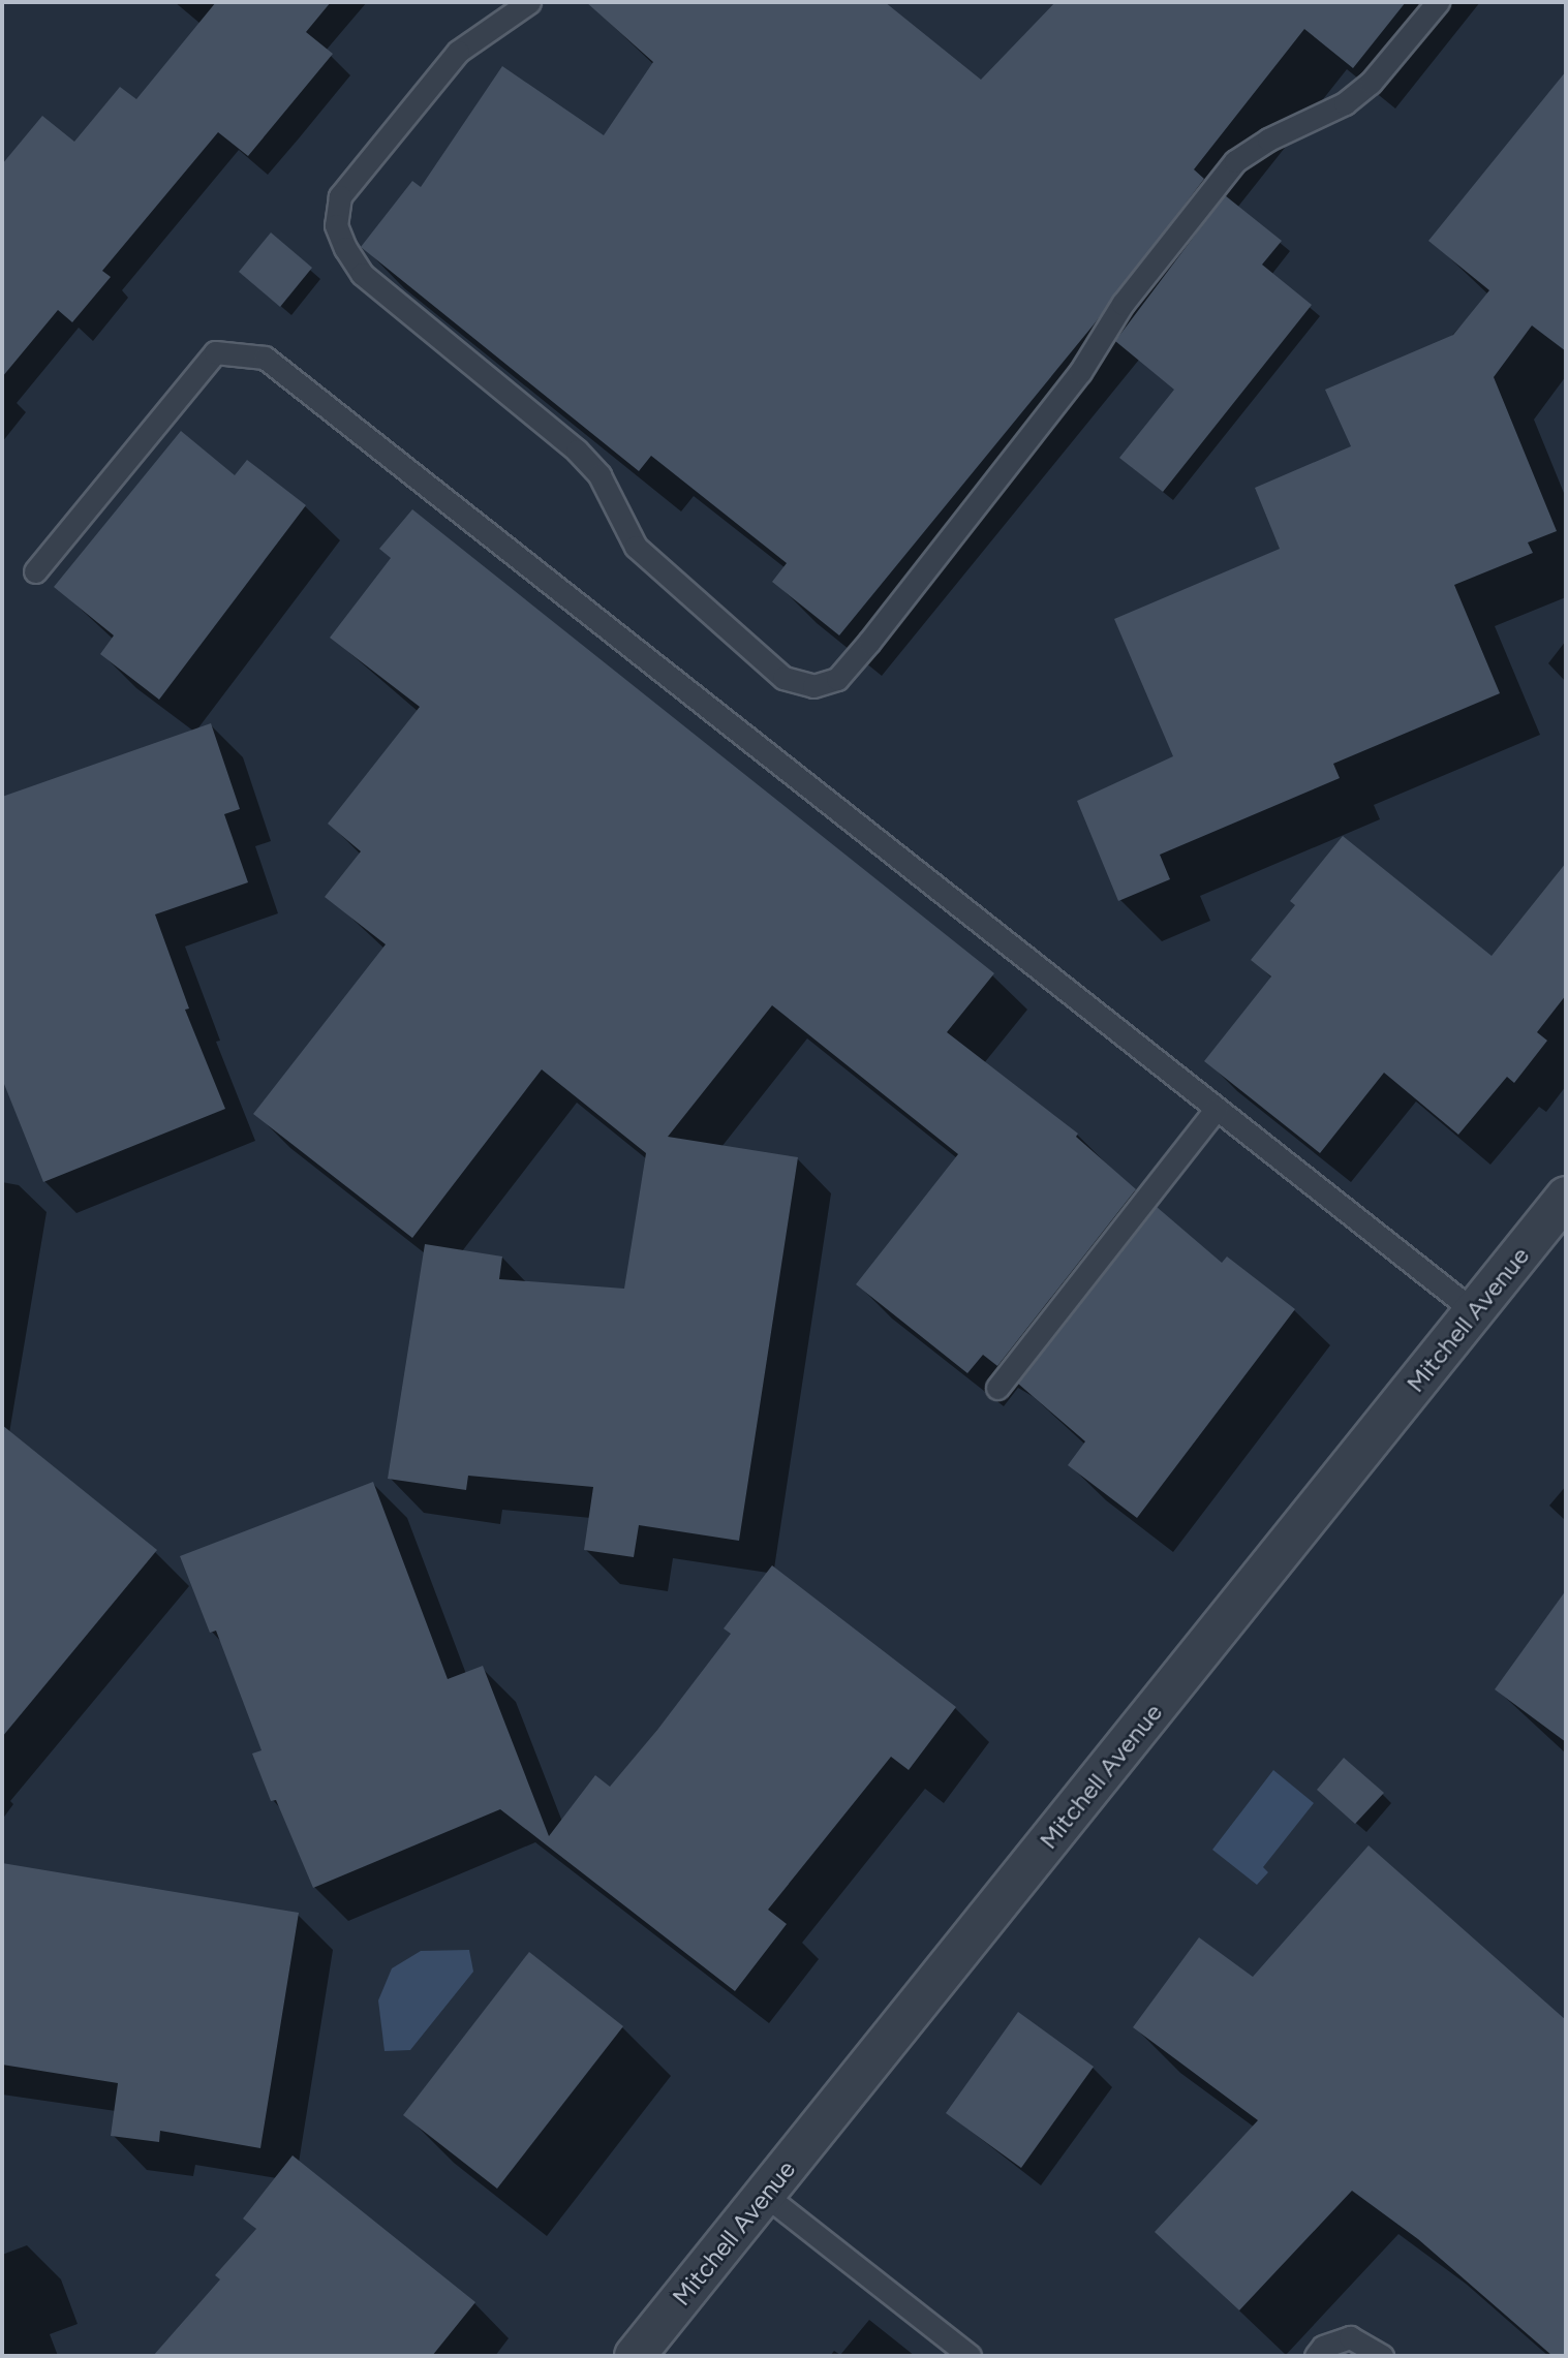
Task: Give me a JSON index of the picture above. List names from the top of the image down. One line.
{"streets":{"street":["Mitchell Avenue"]}}
